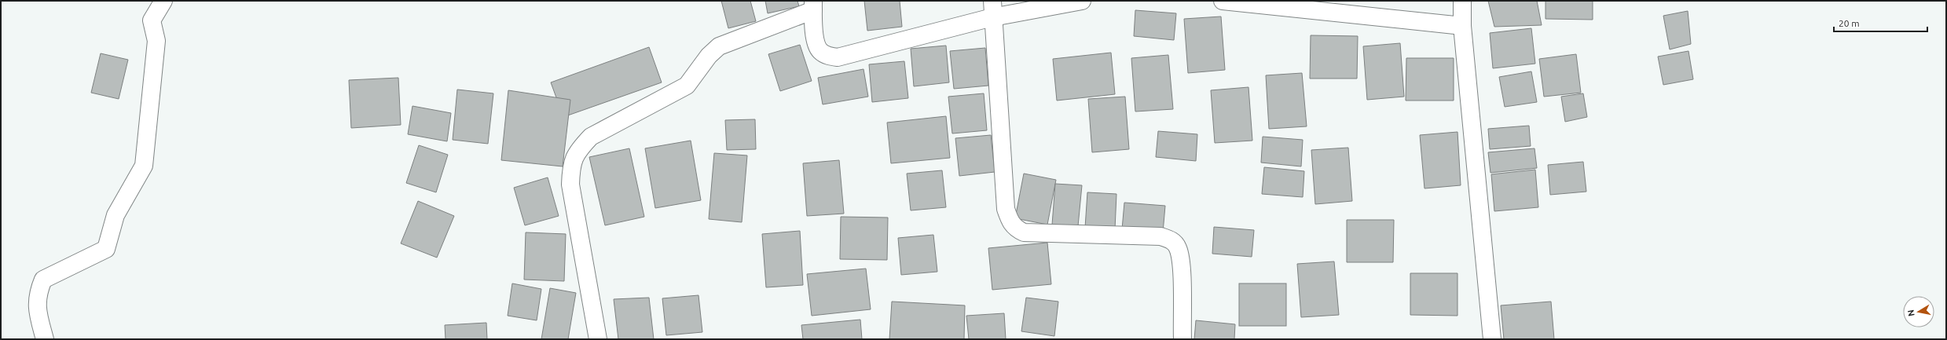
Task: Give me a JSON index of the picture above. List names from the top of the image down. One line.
{"scale_bar":"20 m","north":"left"}
